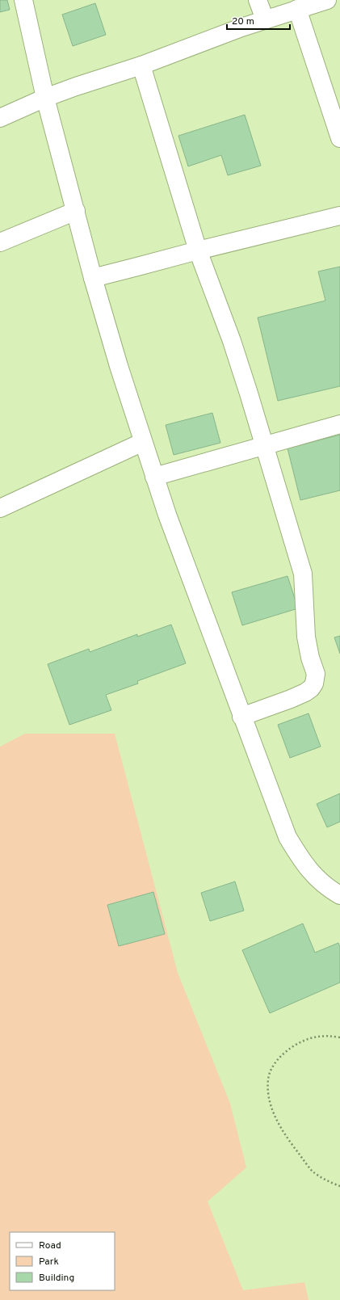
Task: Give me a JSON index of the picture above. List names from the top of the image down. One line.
{"legend":["Road","Park","Building"],"scale_bar":"20 m"}
